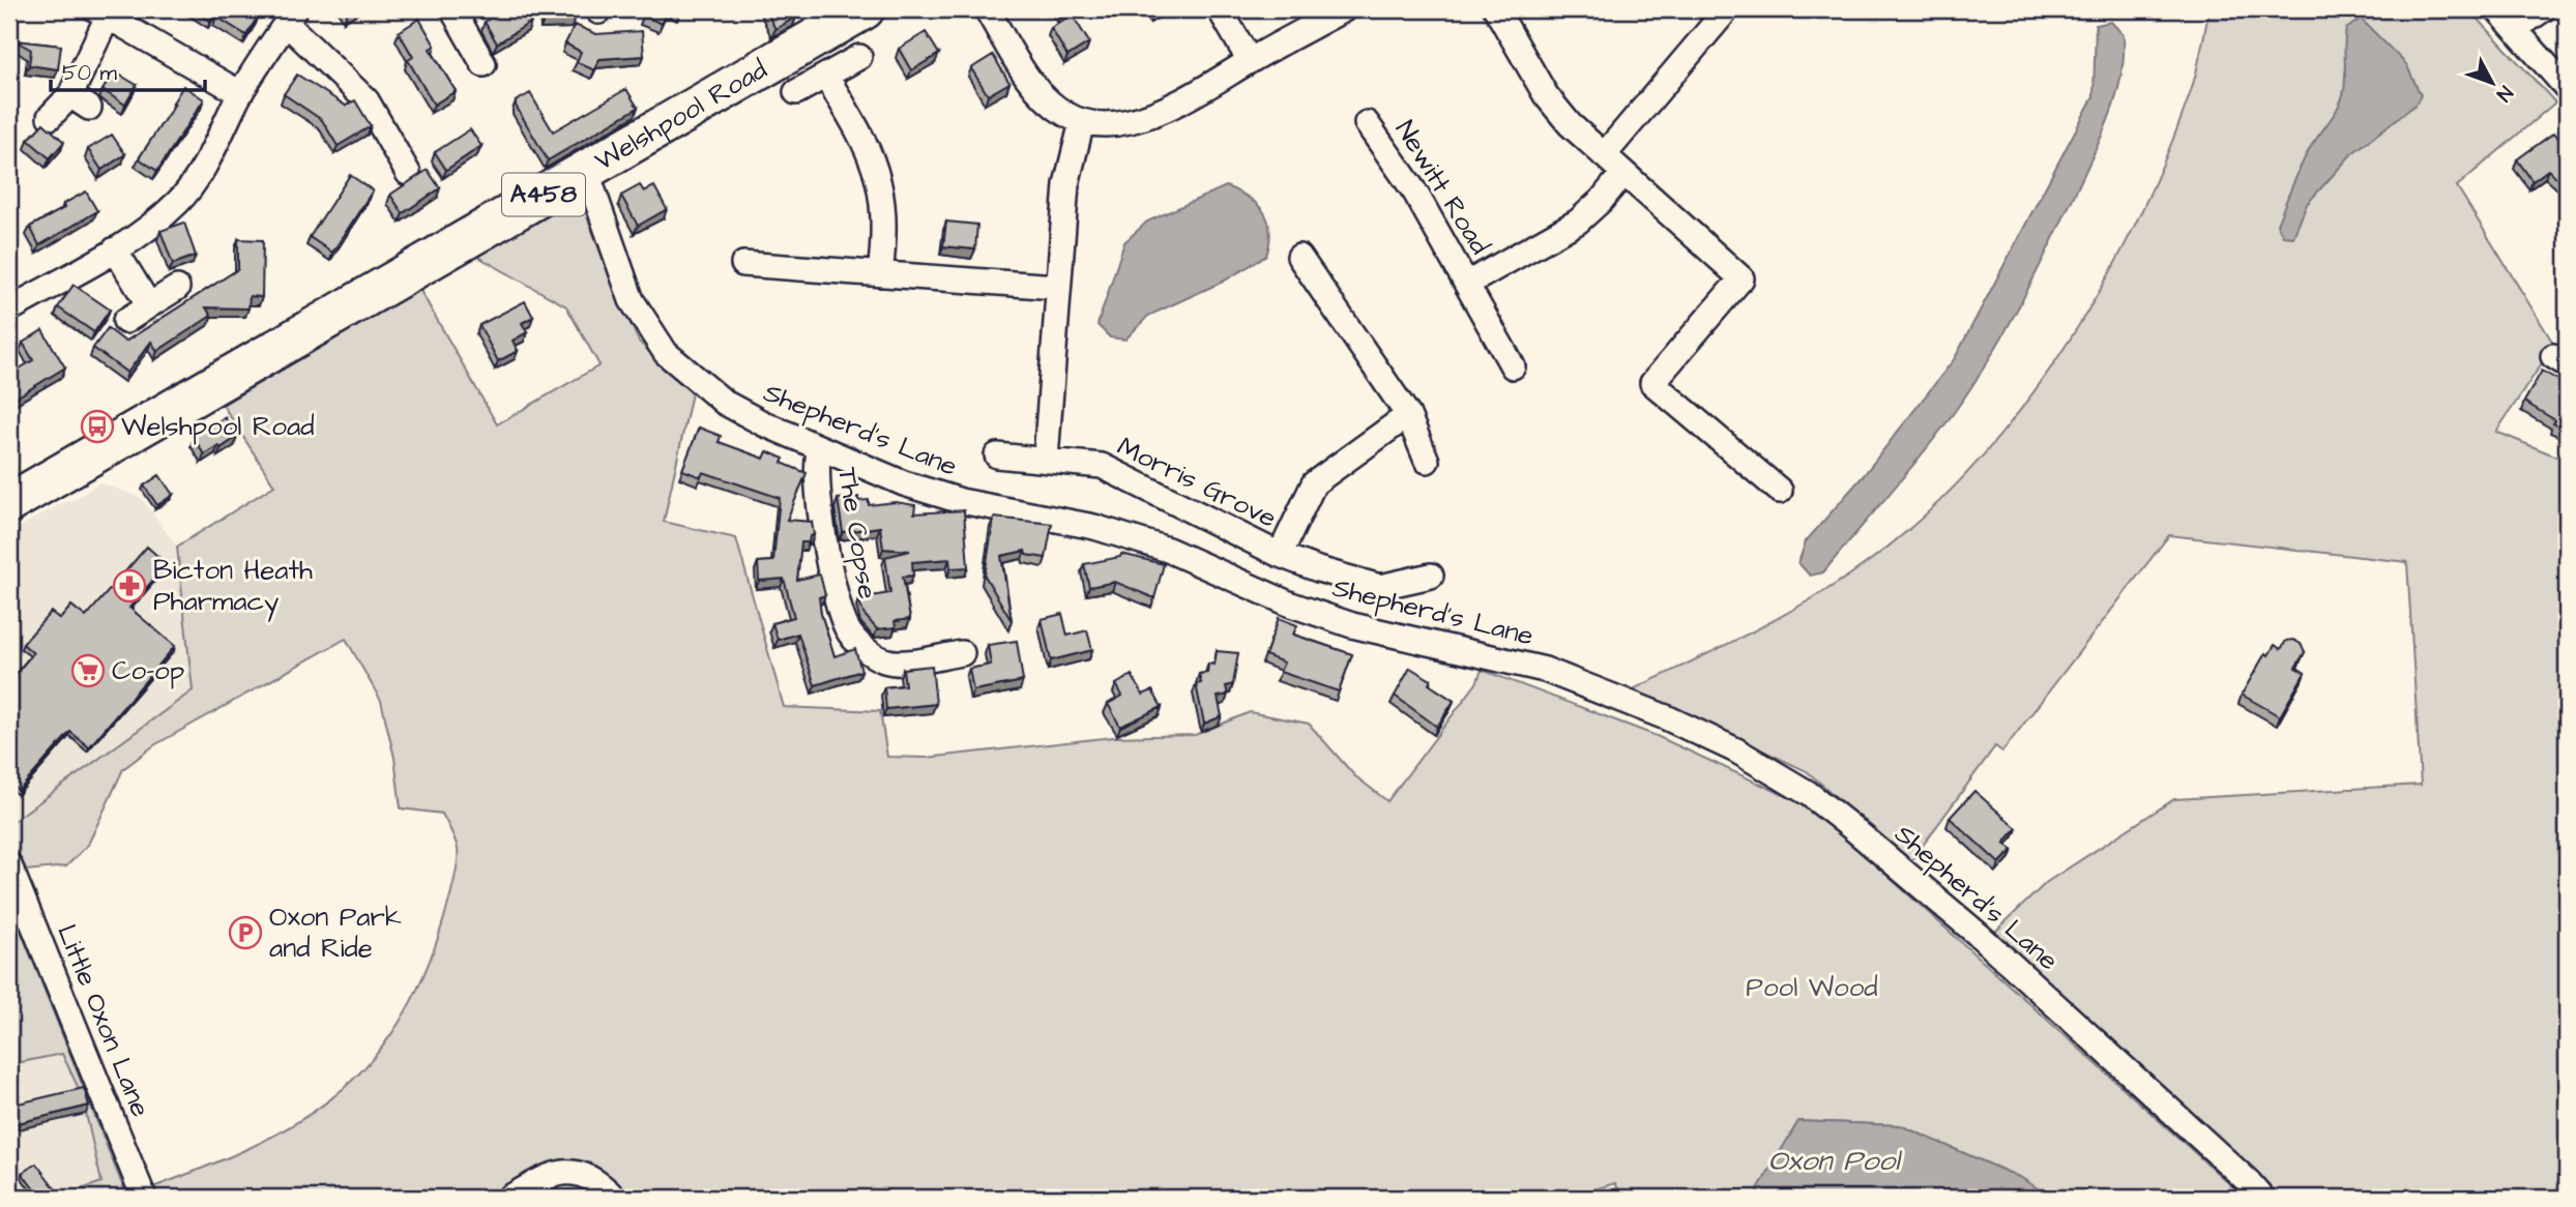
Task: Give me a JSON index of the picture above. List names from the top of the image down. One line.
{"streets":{"main road":["Welshpool Road","A458"],"street":["Newitt Road","Shepherd's Lane","Morris Grove","The Copse","Little Oxon Lane"]},"crossings":[["Welshpool Road","Shepherd's Lane"],["Shepherd's Lane","The Copse"]],"water":["Oxon Pool"],"parks":["Pool Wood"],"places":{"bus stop":["Welshpool Road"],"pharmacy":["Bicton Heath Pharmacy"],"supermarket":["Co-op"],"parking":["Oxon Park and Ride"]},"scale_bar":"50 m","north":"bottom right"}
